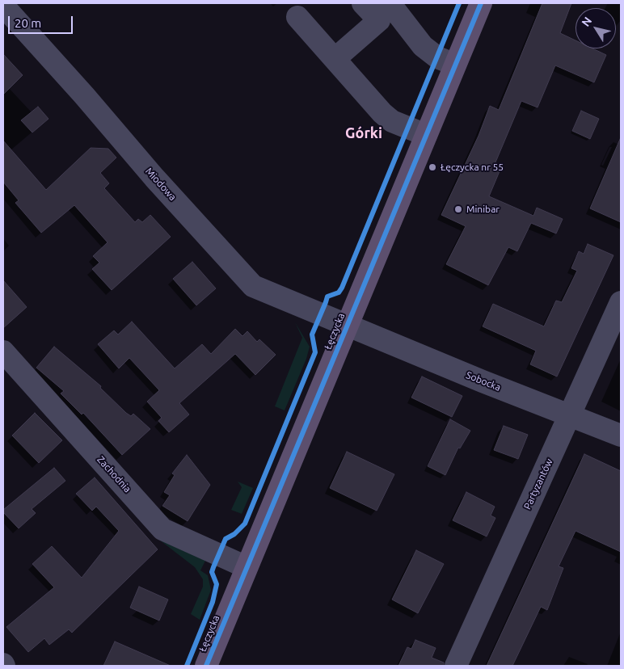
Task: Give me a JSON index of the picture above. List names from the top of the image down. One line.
{"streets":{"main road":["Łęczycka"],"street":["Miodowa","Sobocka","Zachodnia","Partyzantów"]},"crossings":[["Miodowa","Łęczycka"],["Miodowa","Sobocka"],["Łęczycka","Sobocka"],["Łęczycka","Zachodnia"],["Sobocka","Partyzantów"]],"districts":["Górki"],"places":["Łęczycka nr 55","Minibar"],"scale_bar":"20 m","north":"top left"}
